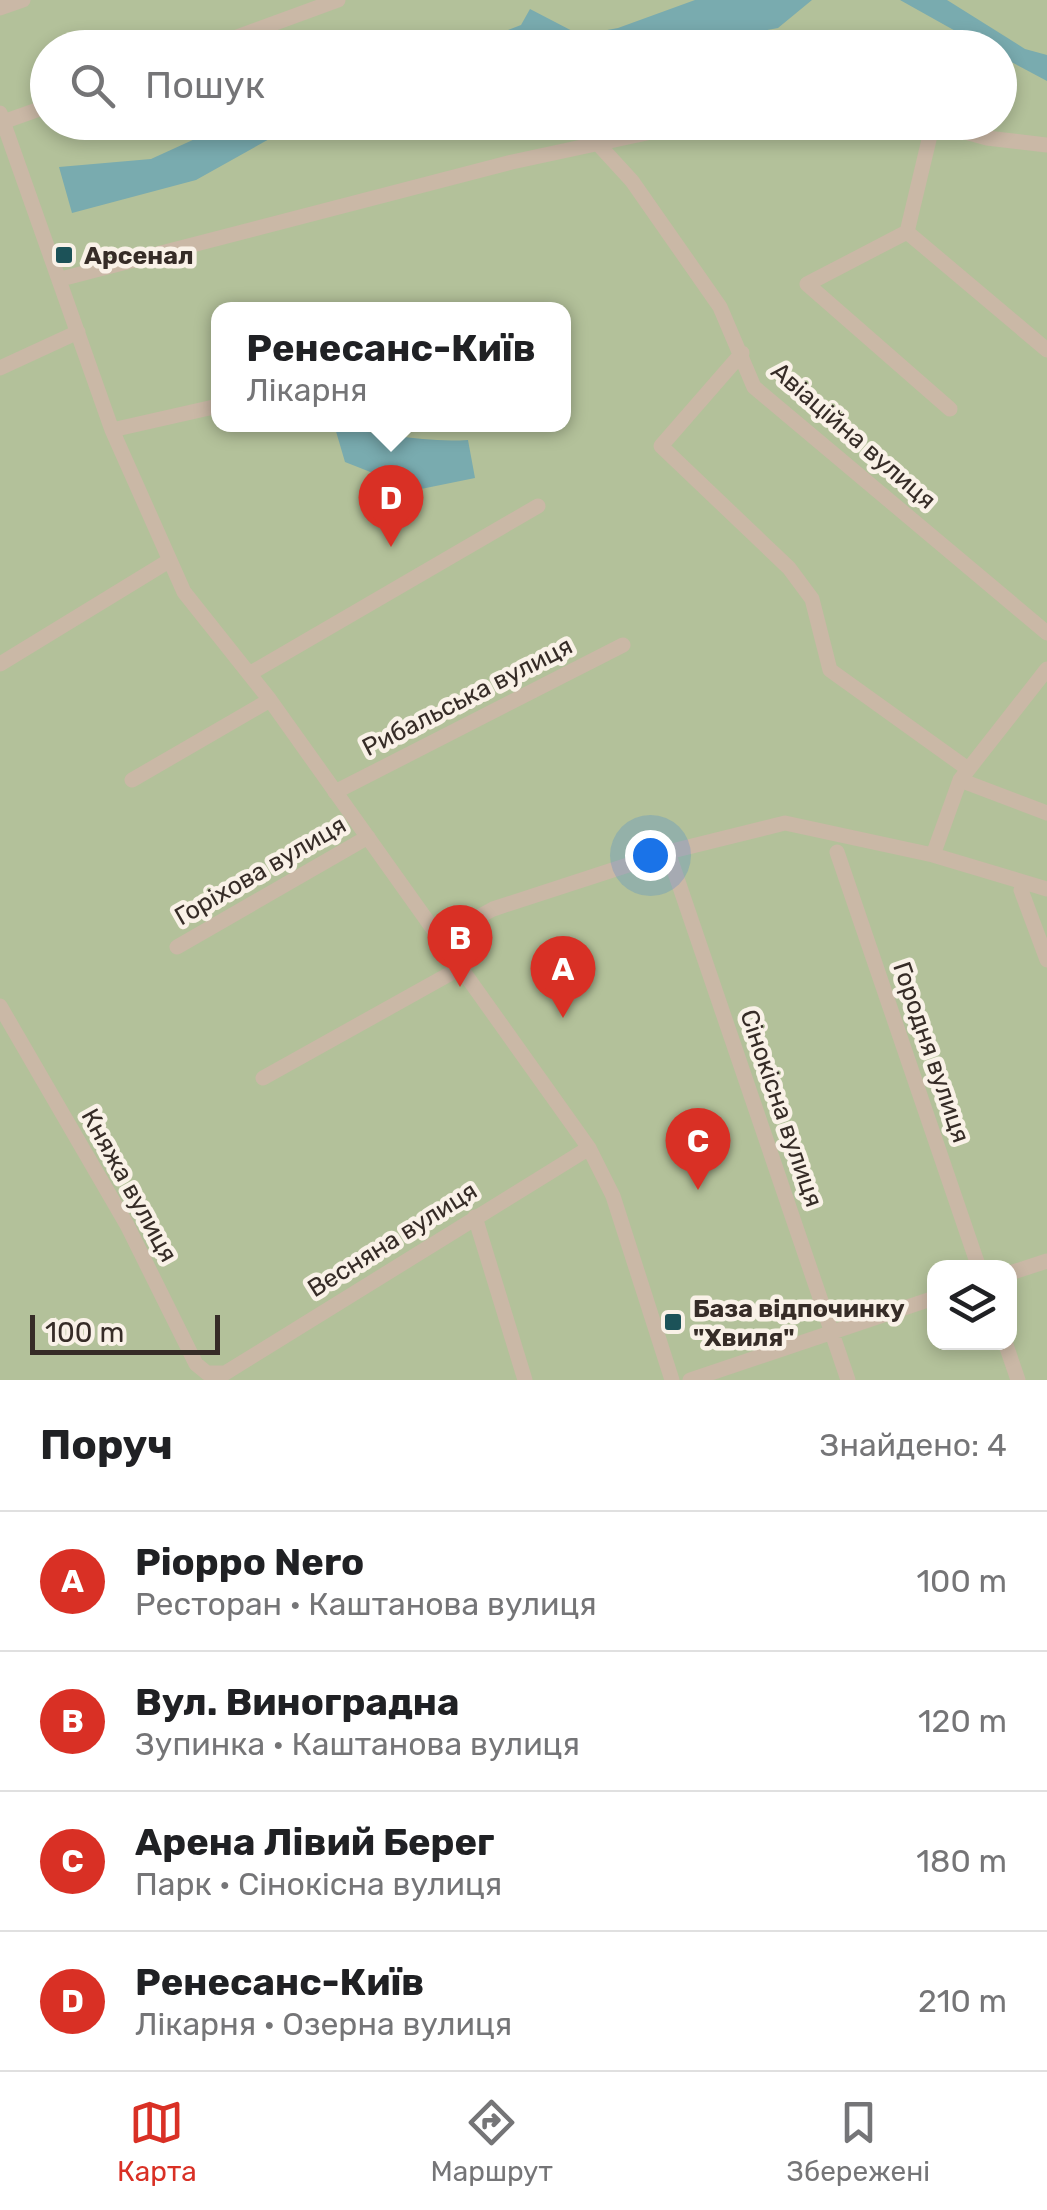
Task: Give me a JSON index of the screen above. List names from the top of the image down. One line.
{"streets":{"street":["Авіаційна вулиця","Рибальська вулиця","Горіхова вулиця","Городня вулиця","Сінокісна вулиця","Княжа вулиця","Весняна вулиця"]},"crossings":[["Княжа вулиця","Весняна вулиця"]],"places":{"transit":["Арсенал","База відпочинку \"Хвиля\""]},"scale_bar":"100 m","page":{"search":"Пошук","popup":["Ренесанс-Київ","Лікарня"],"pins":["D","B","A","C"],"scale":"100 m","heading":["Поруч","Знайдено: 4"],"list":[{"mark":"A","name":"Pioppo Nero","note":"Ресторан · Каштанова вулиця","value":"100 m"},{"mark":"B","name":"Вул. Виноградна","note":"Зупинка · Каштанова вулиця","value":"120 m"},{"mark":"C","name":"Арена Лівий Берег","note":"Парк · Сінокісна вулиця","value":"180 m"},{"mark":"D","name":"Ренесанс-Київ","note":"Лікарня · Озерна вулиця","value":"210 m"}],"nav":["Карта","Маршрут","Збережені"]}}
